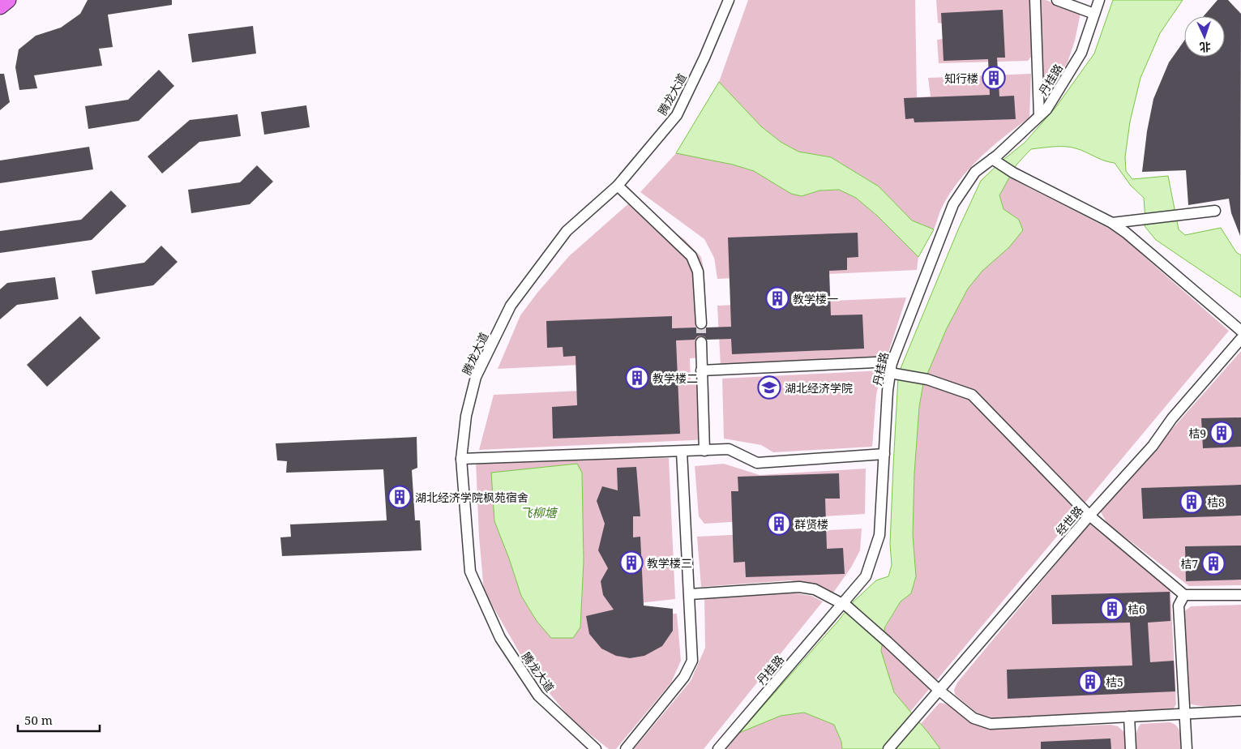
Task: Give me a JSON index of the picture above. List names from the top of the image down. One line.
{"streets":{"street":["丹桂路","腾龙大道","经世路"]},"water":["飞柳塘"],"places":{"building":["知行楼","教学楼一","教学楼二","桔9","湖北经济学院枫苑宿舍","桔8","群贤楼","教学楼三","桔7","桔6","桔5"],"school or university":["湖北经济学院"]},"scale_bar":"50 m","north":"bottom"}
